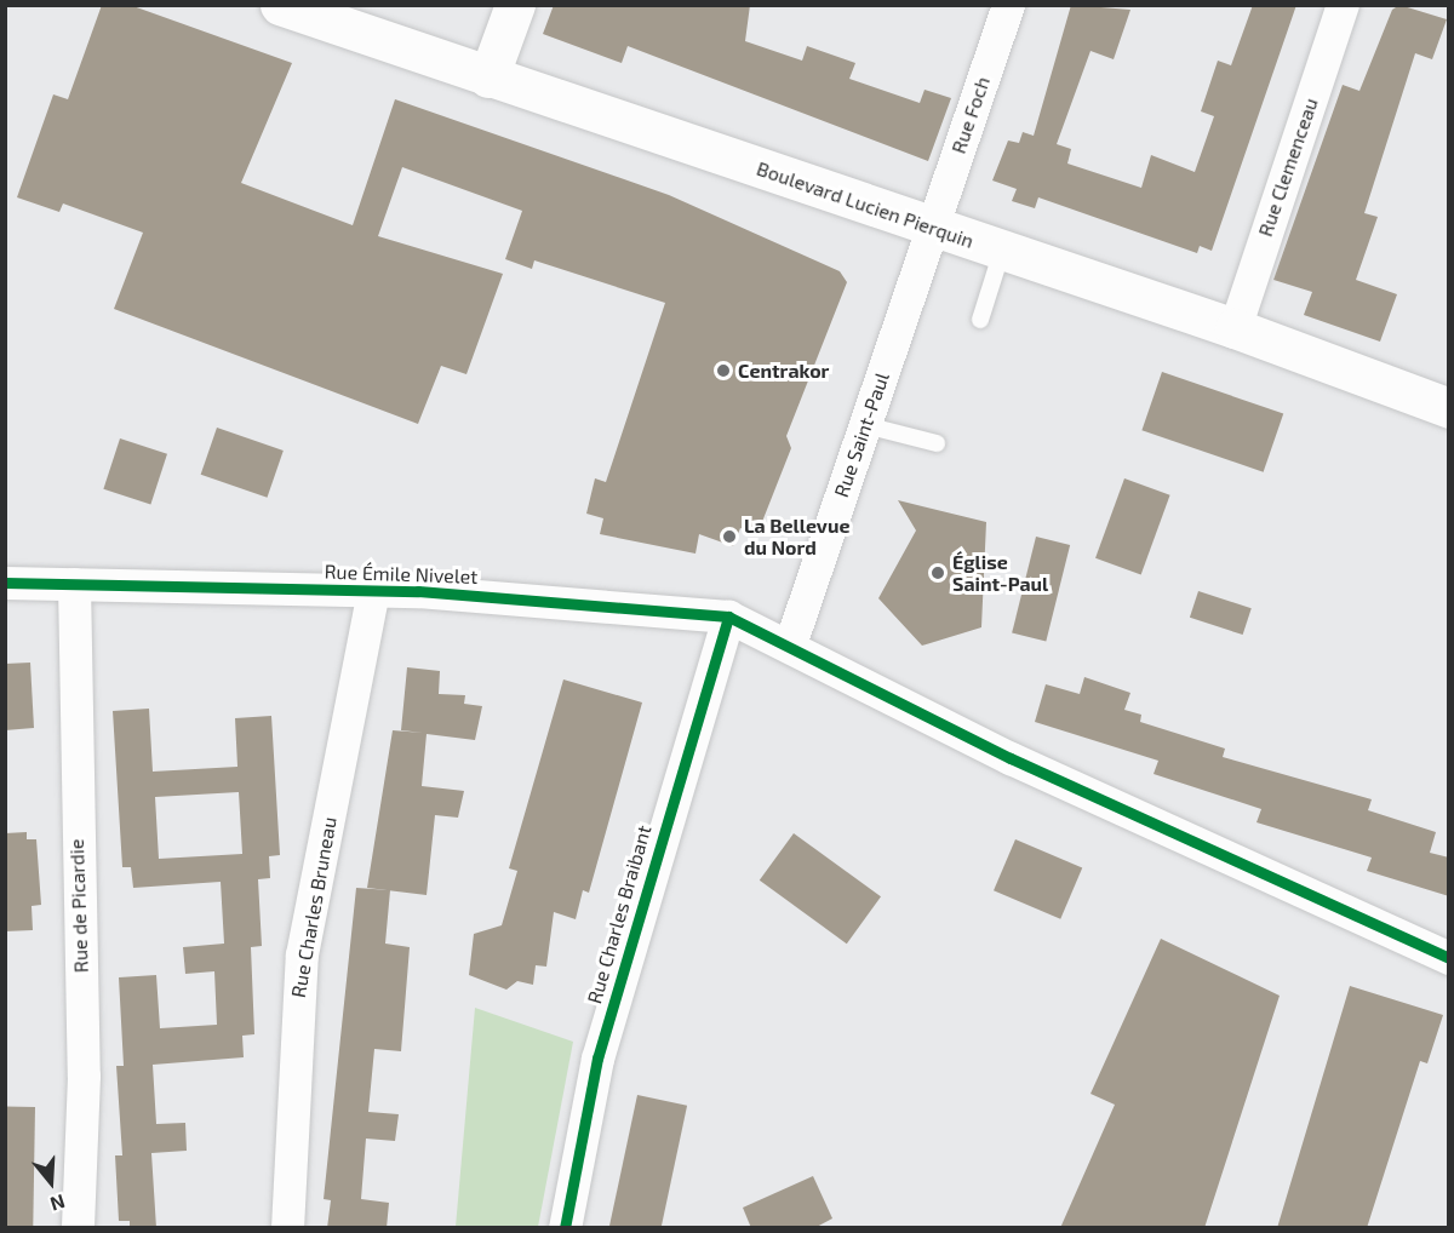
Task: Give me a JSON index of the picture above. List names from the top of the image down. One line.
{"streets":{"main road":["Boulevard Lucien Pierquin"],"street":["Rue Foch","Rue Clemenceau","Rue Saint-Paul","Rue Émile Nivelet","Rue de Picardie","Rue Charles Bruneau","Rue Charles Braibant"]},"crossings":[["Rue Foch","Boulevard Lucien Pierquin"],["Rue Foch","Rue Saint-Paul"],["Rue Clemenceau","Boulevard Lucien Pierquin"],["Boulevard Lucien Pierquin","Rue Saint-Paul"],["Rue Saint-Paul","Rue Émile Nivelet"],["Rue Émile Nivelet","Rue de Picardie"],["Rue Émile Nivelet","Rue Charles Bruneau"],["Rue Émile Nivelet","Rue Charles Braibant"]],"places":["Centrakor","La Bellevue du Nord","Église Saint-Paul"],"north":"bottom"}
